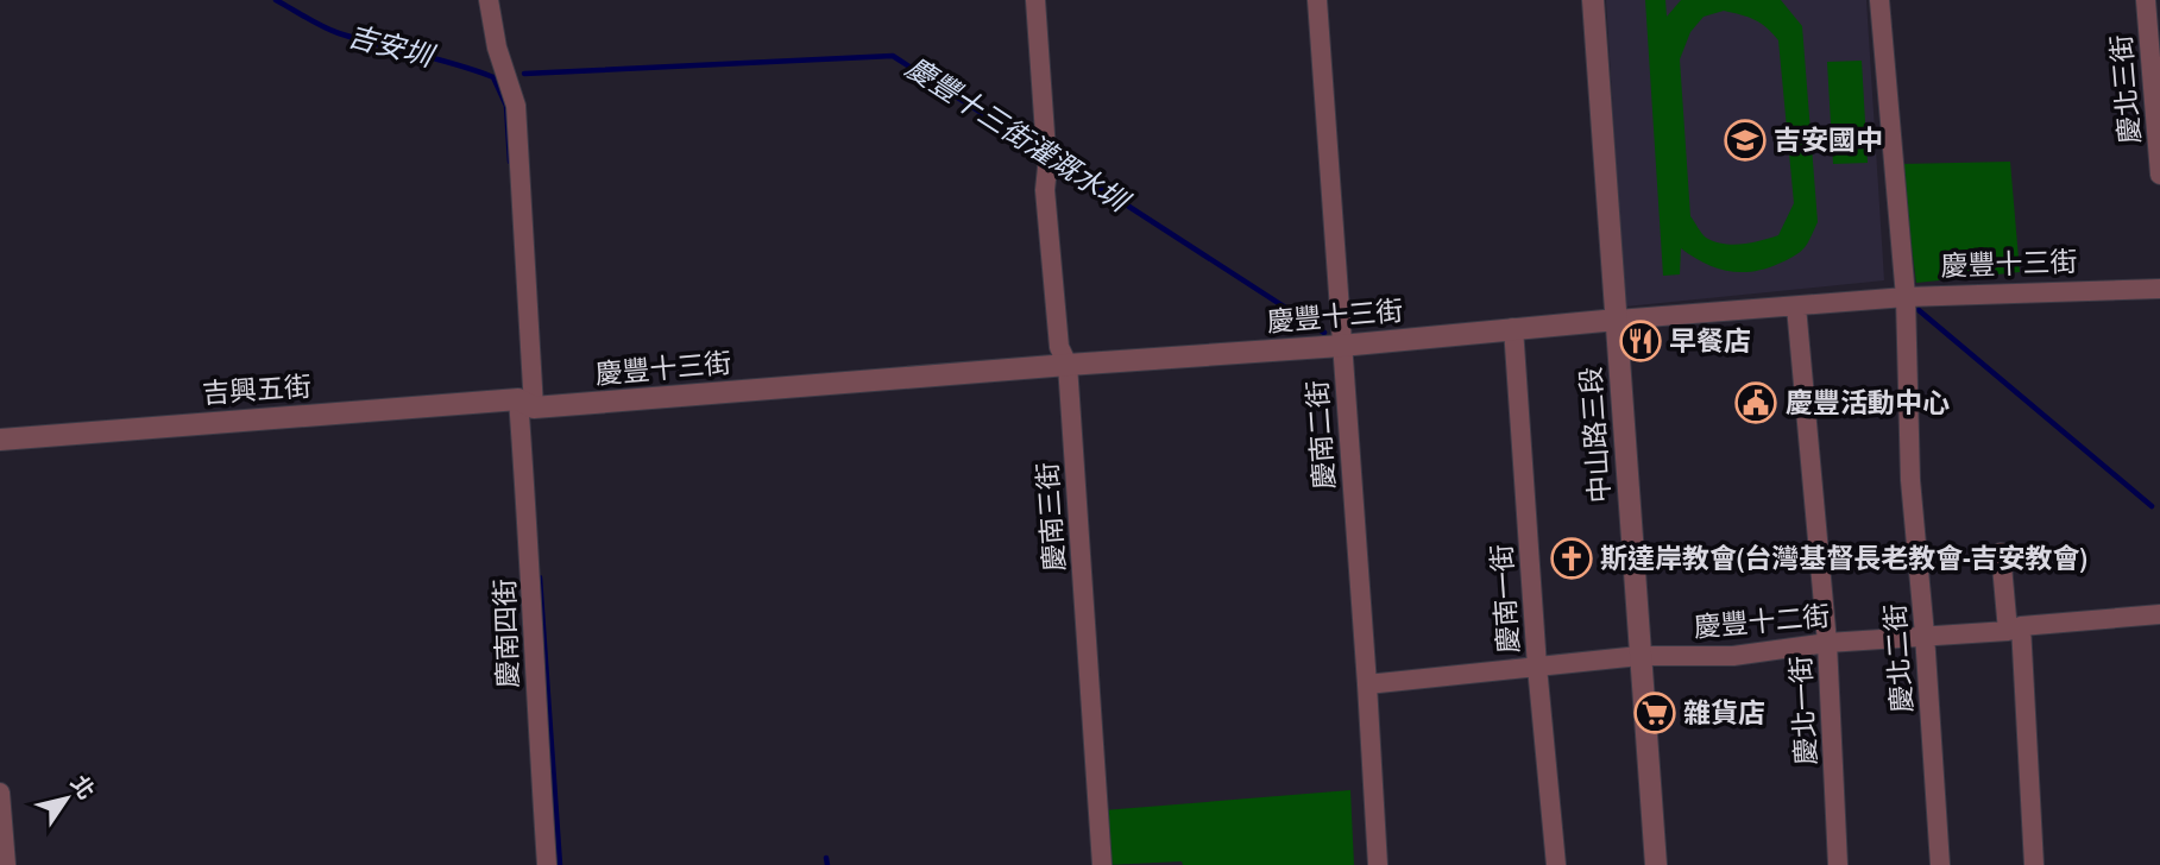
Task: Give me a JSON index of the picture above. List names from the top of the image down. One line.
{"streets":{"street":["慶北三街","慶豐十三街","吉興五街","慶南二街","中山路三段","慶南三街","慶南一街","慶豐十二街","慶南四街","慶北二街","慶北一街"]},"crossings":[["慶豐十三街","吉興五街"],["慶豐十三街","慶南二街"],["慶豐十三街","中山路三段"],["慶豐十三街","慶南三街"],["慶豐十三街","慶南一街"],["慶豐十三街","慶南四街"],["慶豐十三街","慶北二街"],["慶豐十三街","慶北一街"],["吉興五街","慶南四街"],["慶南二街","慶豐十二街"],["中山路三段","慶豐十二街"],["慶南一街","慶豐十二街"],["慶豐十二街","慶北二街"],["慶豐十二街","慶北一街"]],"water":["吉安圳","慶豐十三街灌溉水圳"],"places":{"school or university":["吉安國中"],"restaurant":["早餐店"],"public building":["慶豐活動中心"],"church":["斯達岸教會(台灣基督長老教會-吉安教會)"],"supermarket":["雜貨店"]},"north":"top right"}
